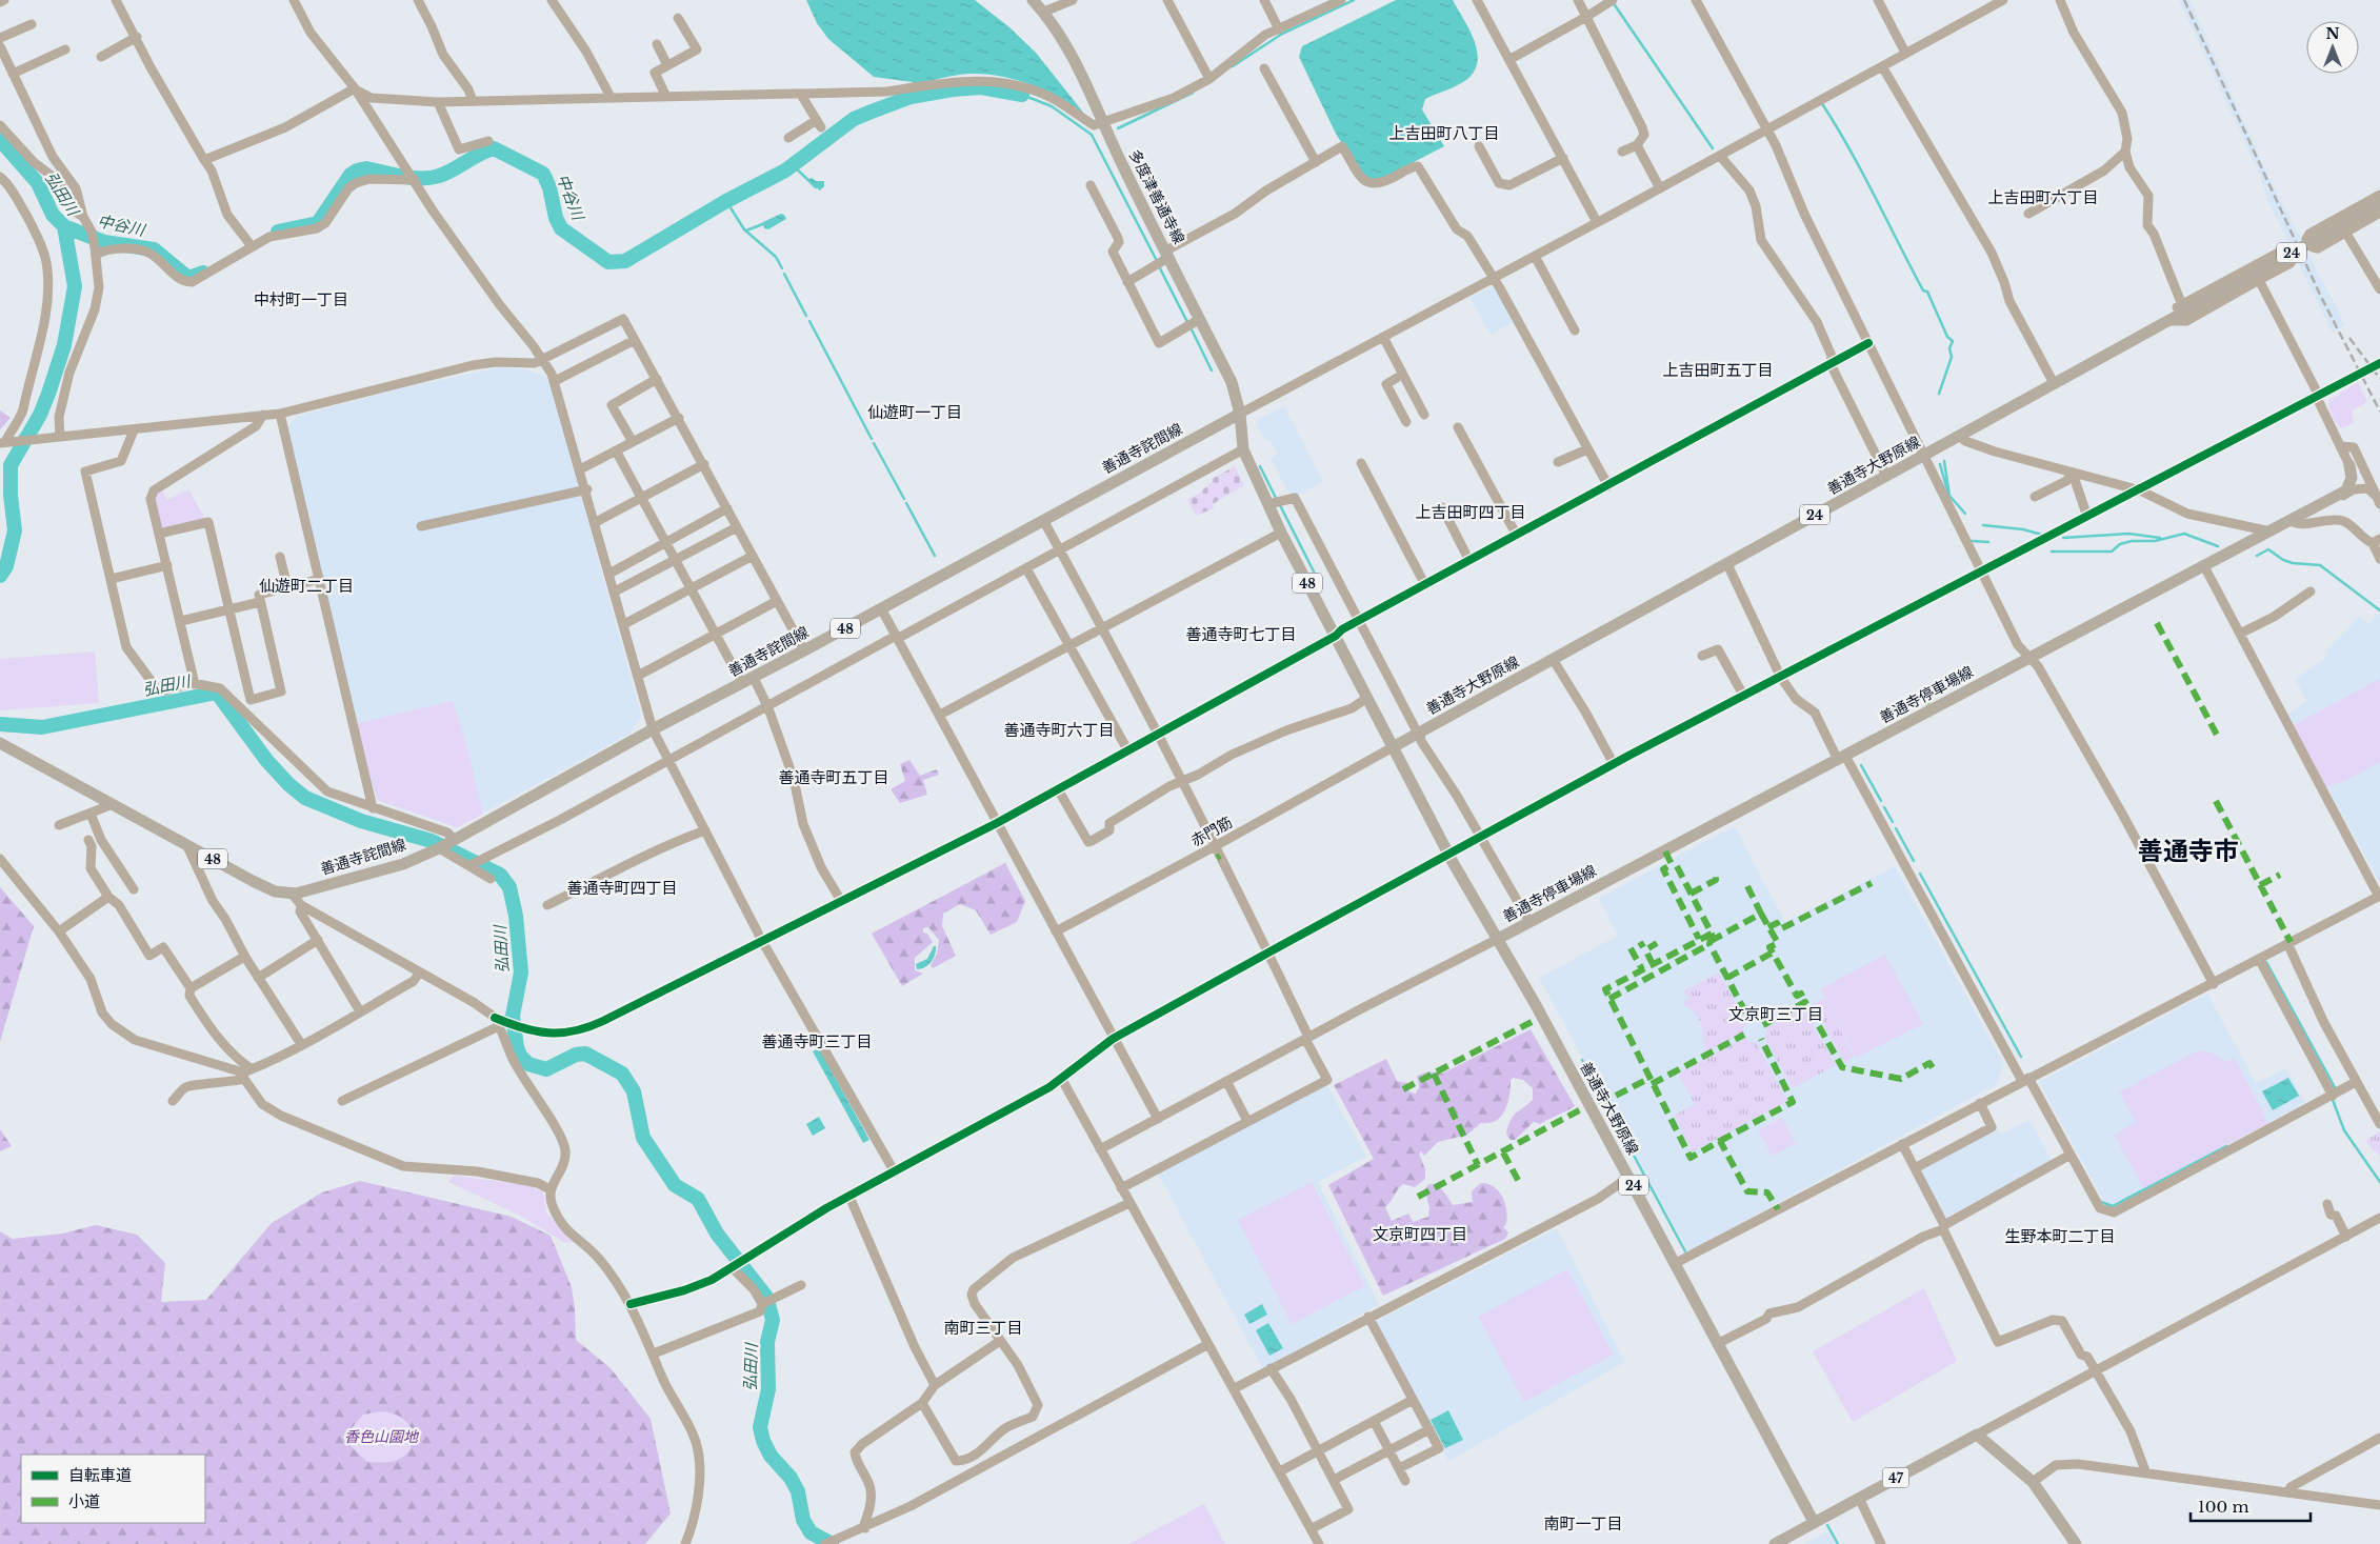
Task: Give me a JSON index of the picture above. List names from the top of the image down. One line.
{"streets":{"main road":["多度津善通寺線","24","善通寺詫間線","善通寺大野原線","48","善通寺停車場線","47"],"street":["赤門筋"]},"crossings":[["多度津善通寺線","善通寺詫間線"],["多度津善通寺線","48"],["善通寺詫間線","48"],["善通寺大野原線","48"],["善通寺大野原線","善通寺停車場線"],["善通寺大野原線","赤門筋"],["善通寺大野原線","47"],["48","赤門筋"]],"districts":["上吉田町八丁目","上吉田町六丁目","中村町一丁目","上吉田町五丁目","仙遊町一丁目","上吉田町四丁目","仙遊町二丁目","善通寺町七丁目","善通寺町六丁目","善通寺町五丁目","善通寺市","善通寺町四丁目","文京町三丁目","善通寺町三丁目","文京町四丁目","生野本町二丁目","南町三丁目","南町一丁目"],"water":["弘田川","中谷川"],"parks":["香色山園地"],"legend":["自転車道","小道"],"scale_bar":"100 m","north":"top"}
